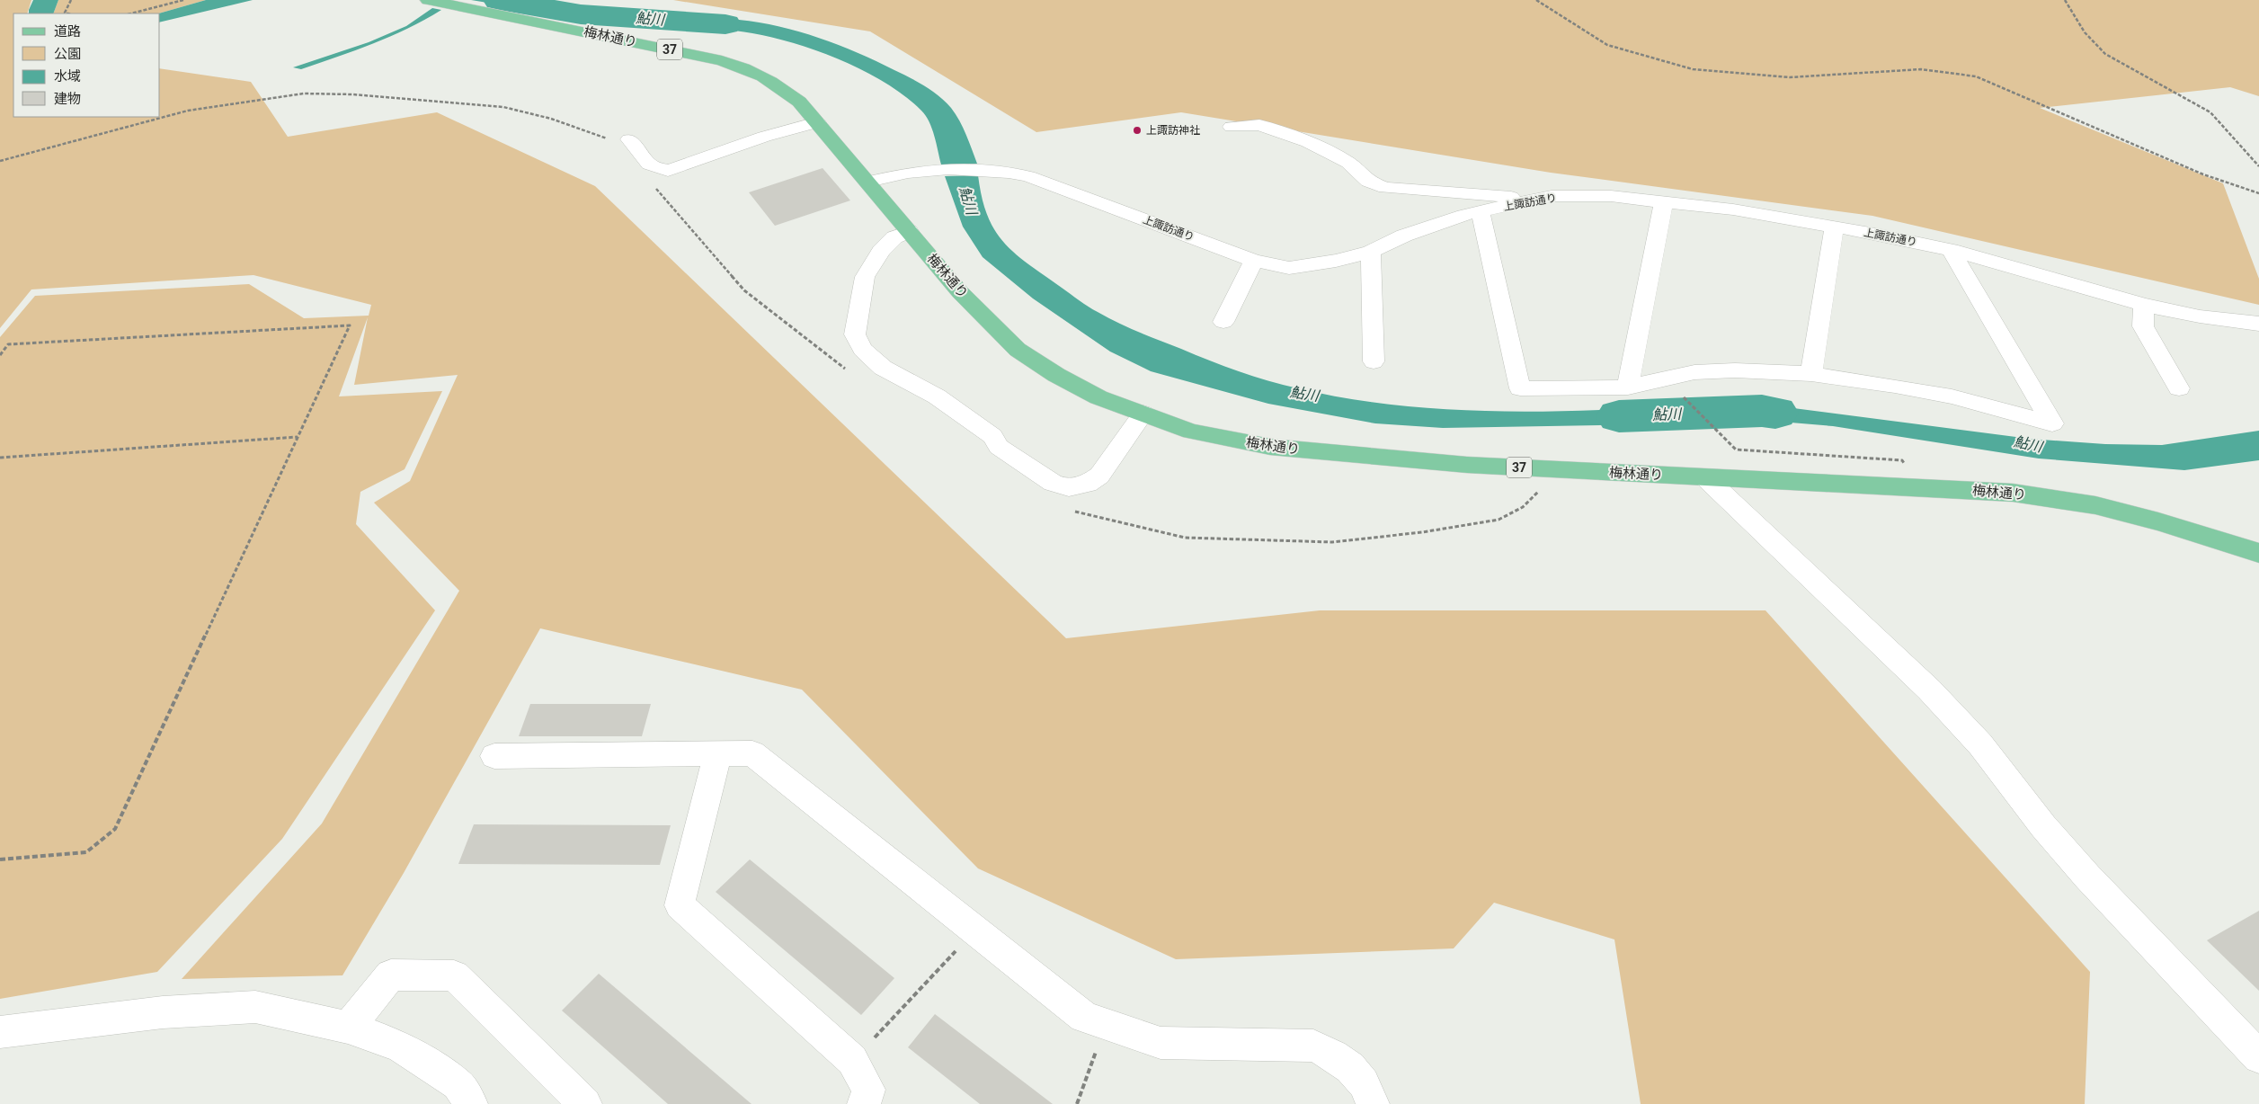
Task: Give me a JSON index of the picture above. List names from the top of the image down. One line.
{"streets":{"main road":["梅林通り","37"],"street":["上諏訪通り"]},"crossings":[["梅林通り","上諏訪通り"]],"water":["鮎川"],"places":["上諏訪神社"],"legend":["道路","公園","水域","建物"]}
